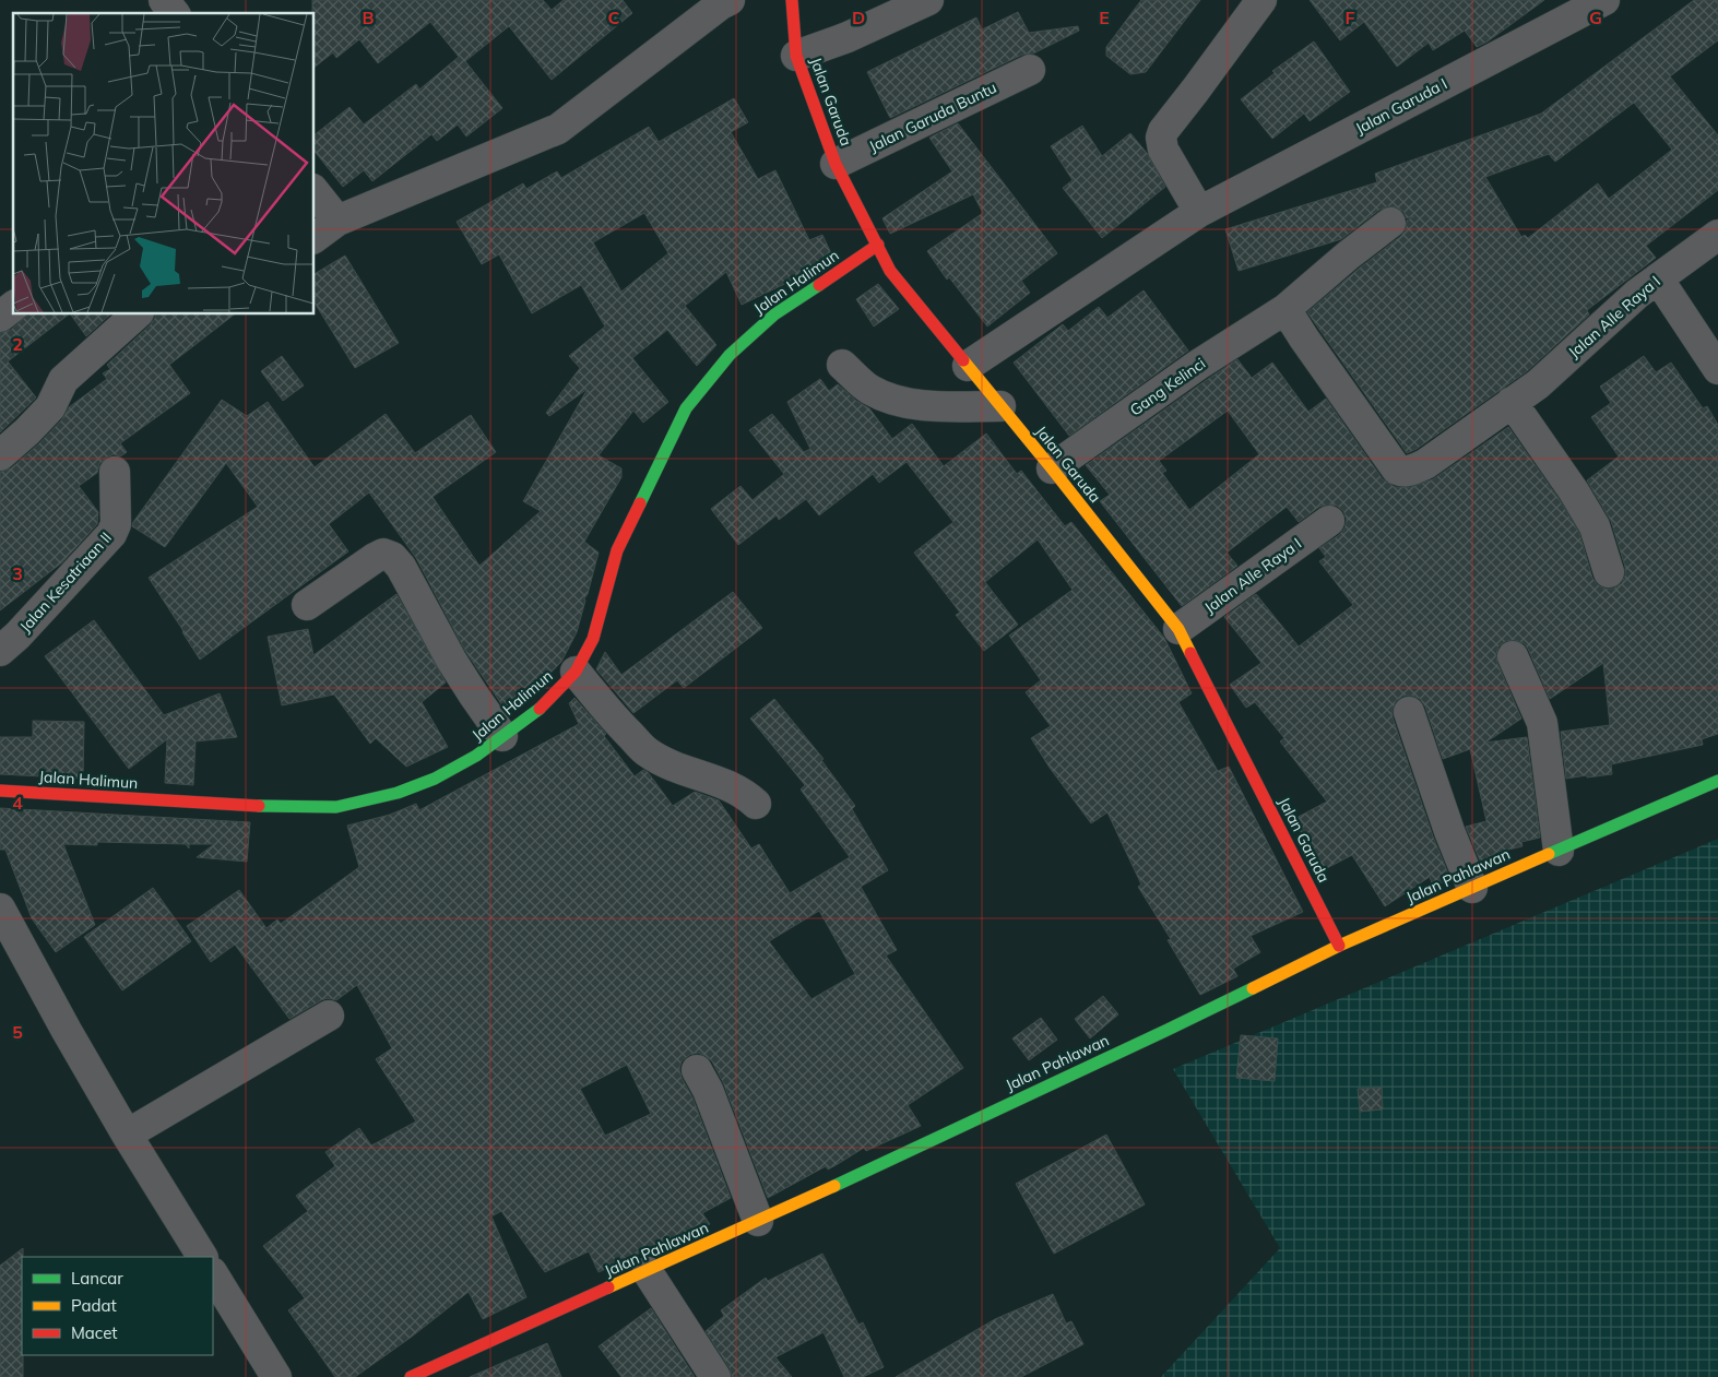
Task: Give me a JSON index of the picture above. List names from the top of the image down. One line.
{"streets":{"street":["Jalan Garuda","Jalan Garuda I","Jalan Garuda Buntu","Jalan Halimun","Jalan Alle Raya I","Gang Kelinci","Jalan Kesatriaan II","Jalan Pahlawan"]},"crossings":[["Jalan Garuda","Jalan Garuda I"],["Jalan Garuda","Jalan Garuda Buntu"],["Jalan Garuda","Jalan Halimun"],["Jalan Garuda","Jalan Alle Raya I"],["Jalan Garuda","Gang Kelinci"],["Jalan Garuda","Jalan Pahlawan"],["Jalan Alle Raya I","Gang Kelinci"]],"legend":["Lancar","Padat","Macet"],"grid":{"columns":["B","C","D","E","F","G"],"rows":["2","3","4","5"]}}
